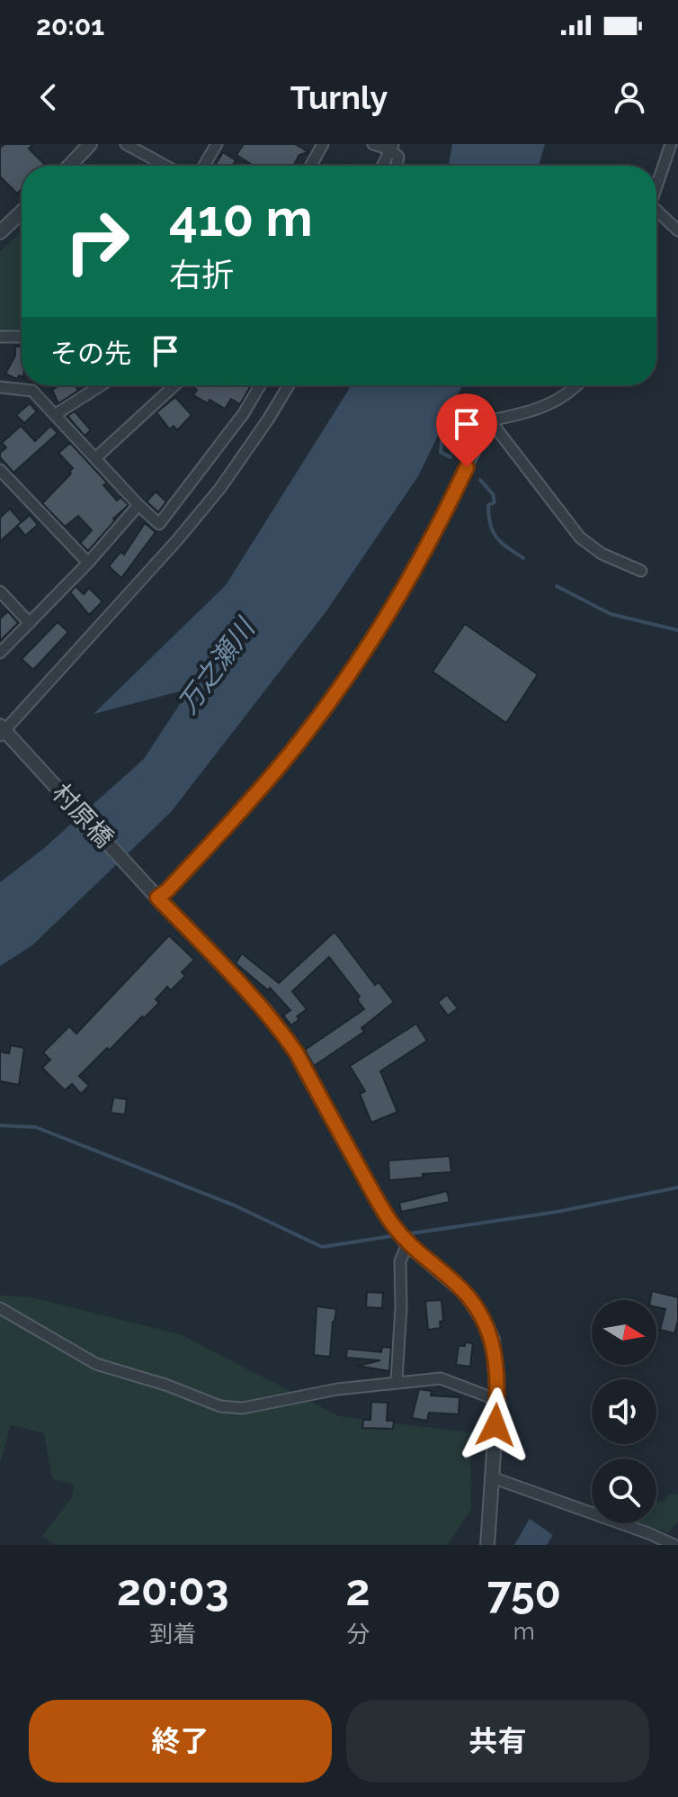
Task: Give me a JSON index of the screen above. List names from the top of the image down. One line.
{"streets":{"street":["村原橋"]},"water":["万之瀬川"],"north":"right","page":{"status":"20:01","header":"Turnly","turn":["410 m","右折"],"then":"その先","eta":["20:03","到着","2","分","750","m"],"buttons":["終了","共有"]}}
